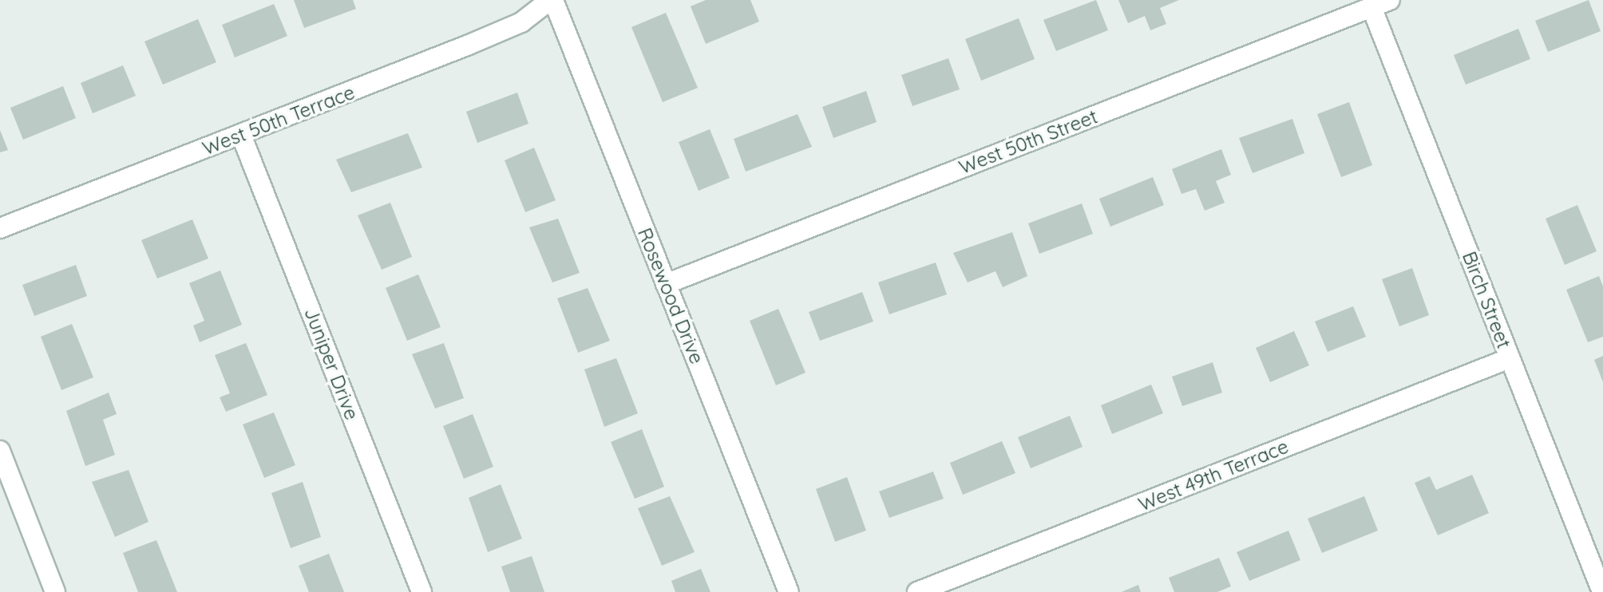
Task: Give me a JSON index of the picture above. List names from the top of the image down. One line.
{"streets":{"street":["West 50th Terrace","West 50th Street","Rosewood Drive","Birch Street","Juniper Drive","West 49th Terrace"]},"crossings":[["West 50th Terrace","Rosewood Drive"],["West 50th Terrace","Juniper Drive"],["West 50th Street","Rosewood Drive"],["West 50th Street","Birch Street"],["Birch Street","West 49th Terrace"]]}
